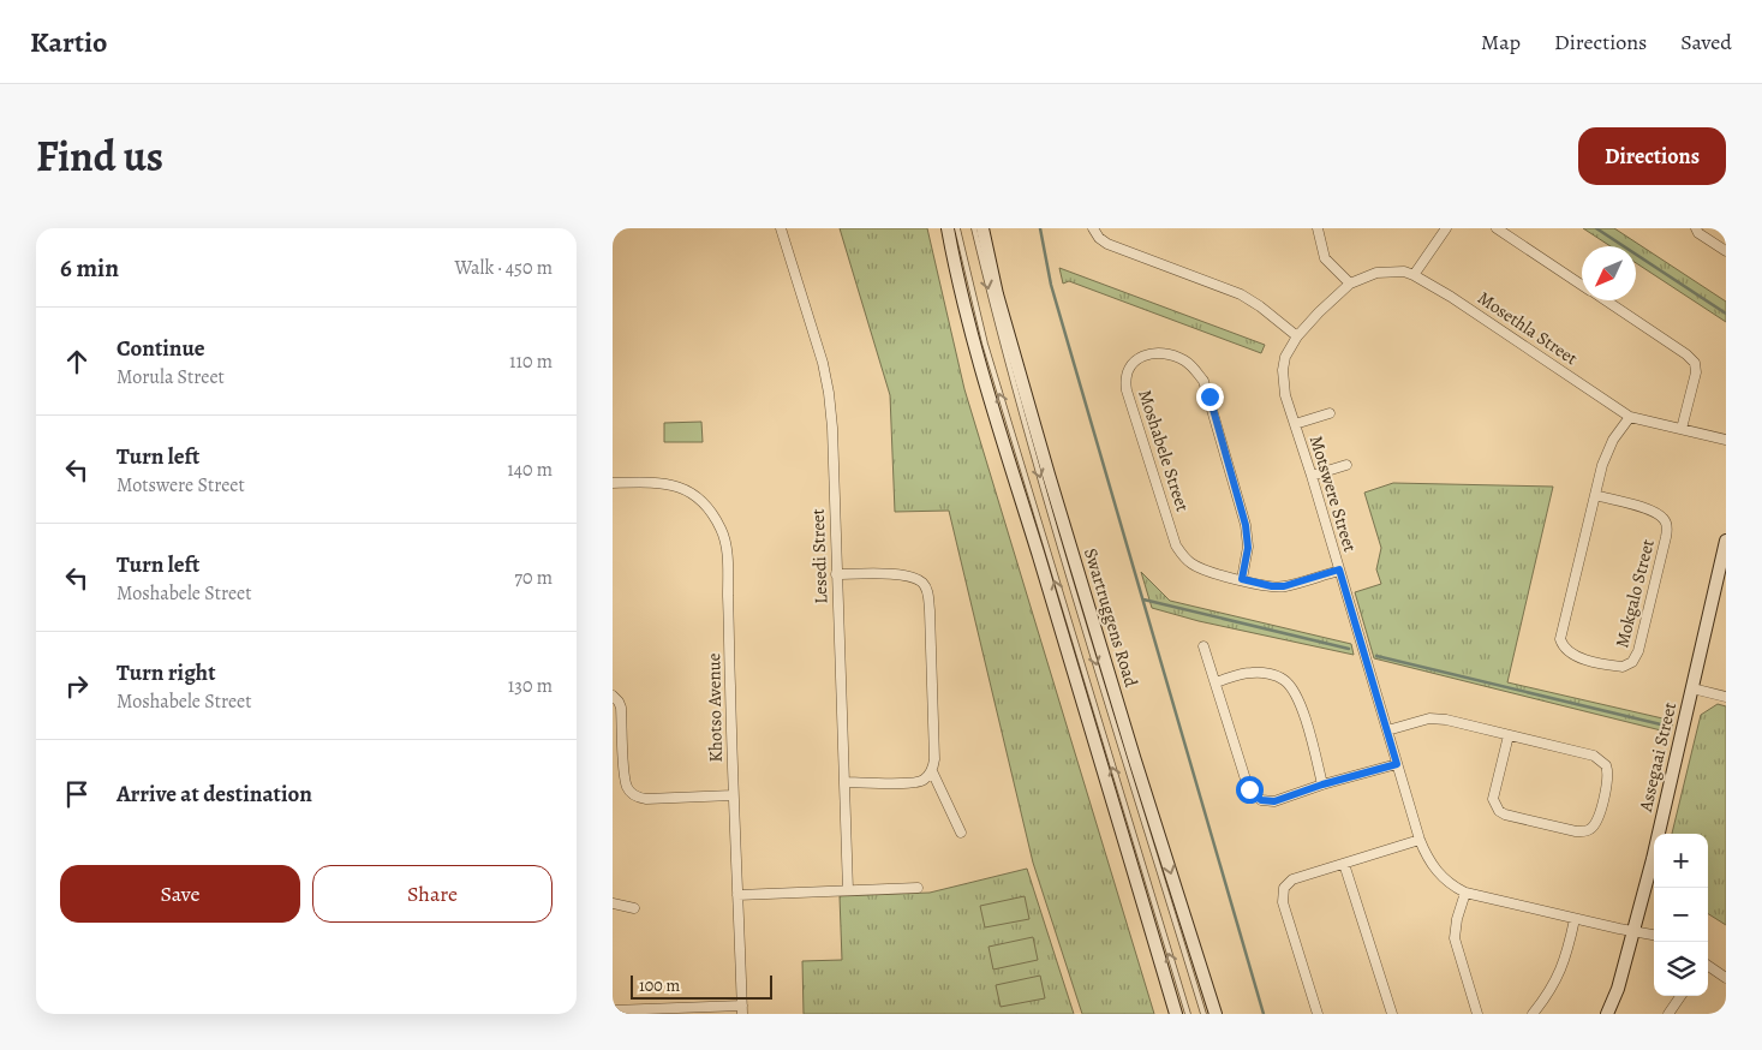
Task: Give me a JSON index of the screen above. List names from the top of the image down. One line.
{"streets":{"main road":["Swartruggens Road","Assegaai Street"],"street":["Mosethla Street","Moshabele Street","Motswere Street","Lesedi Street","Mokgalo Street","Khotso Avenue"]},"crossings":[["Mosethla Street","Motswere Street"],["Mosethla Street","Mokgalo Street"],["Moshabele Street","Motswere Street"],["Motswere Street","Assegaai Street"]],"scale_bar":"100 m","north":"bottom left","page":{"header":"Kartio","nav":["Map","Directions","Saved"],"title":"Find us","buttons":["Directions",["Save","Share"]],"heading":["6 min","Walk · 450 m"],"list":[["Continue","Morula Street","110 m"],["Turn left","Motswere Street","140 m"],["Turn left","Moshabele Street","70 m"],["Turn right","Moshabele Street","130 m"],"Arrive at destination"],"map_buttons":["+","−"],"scale":"100 m"}}
